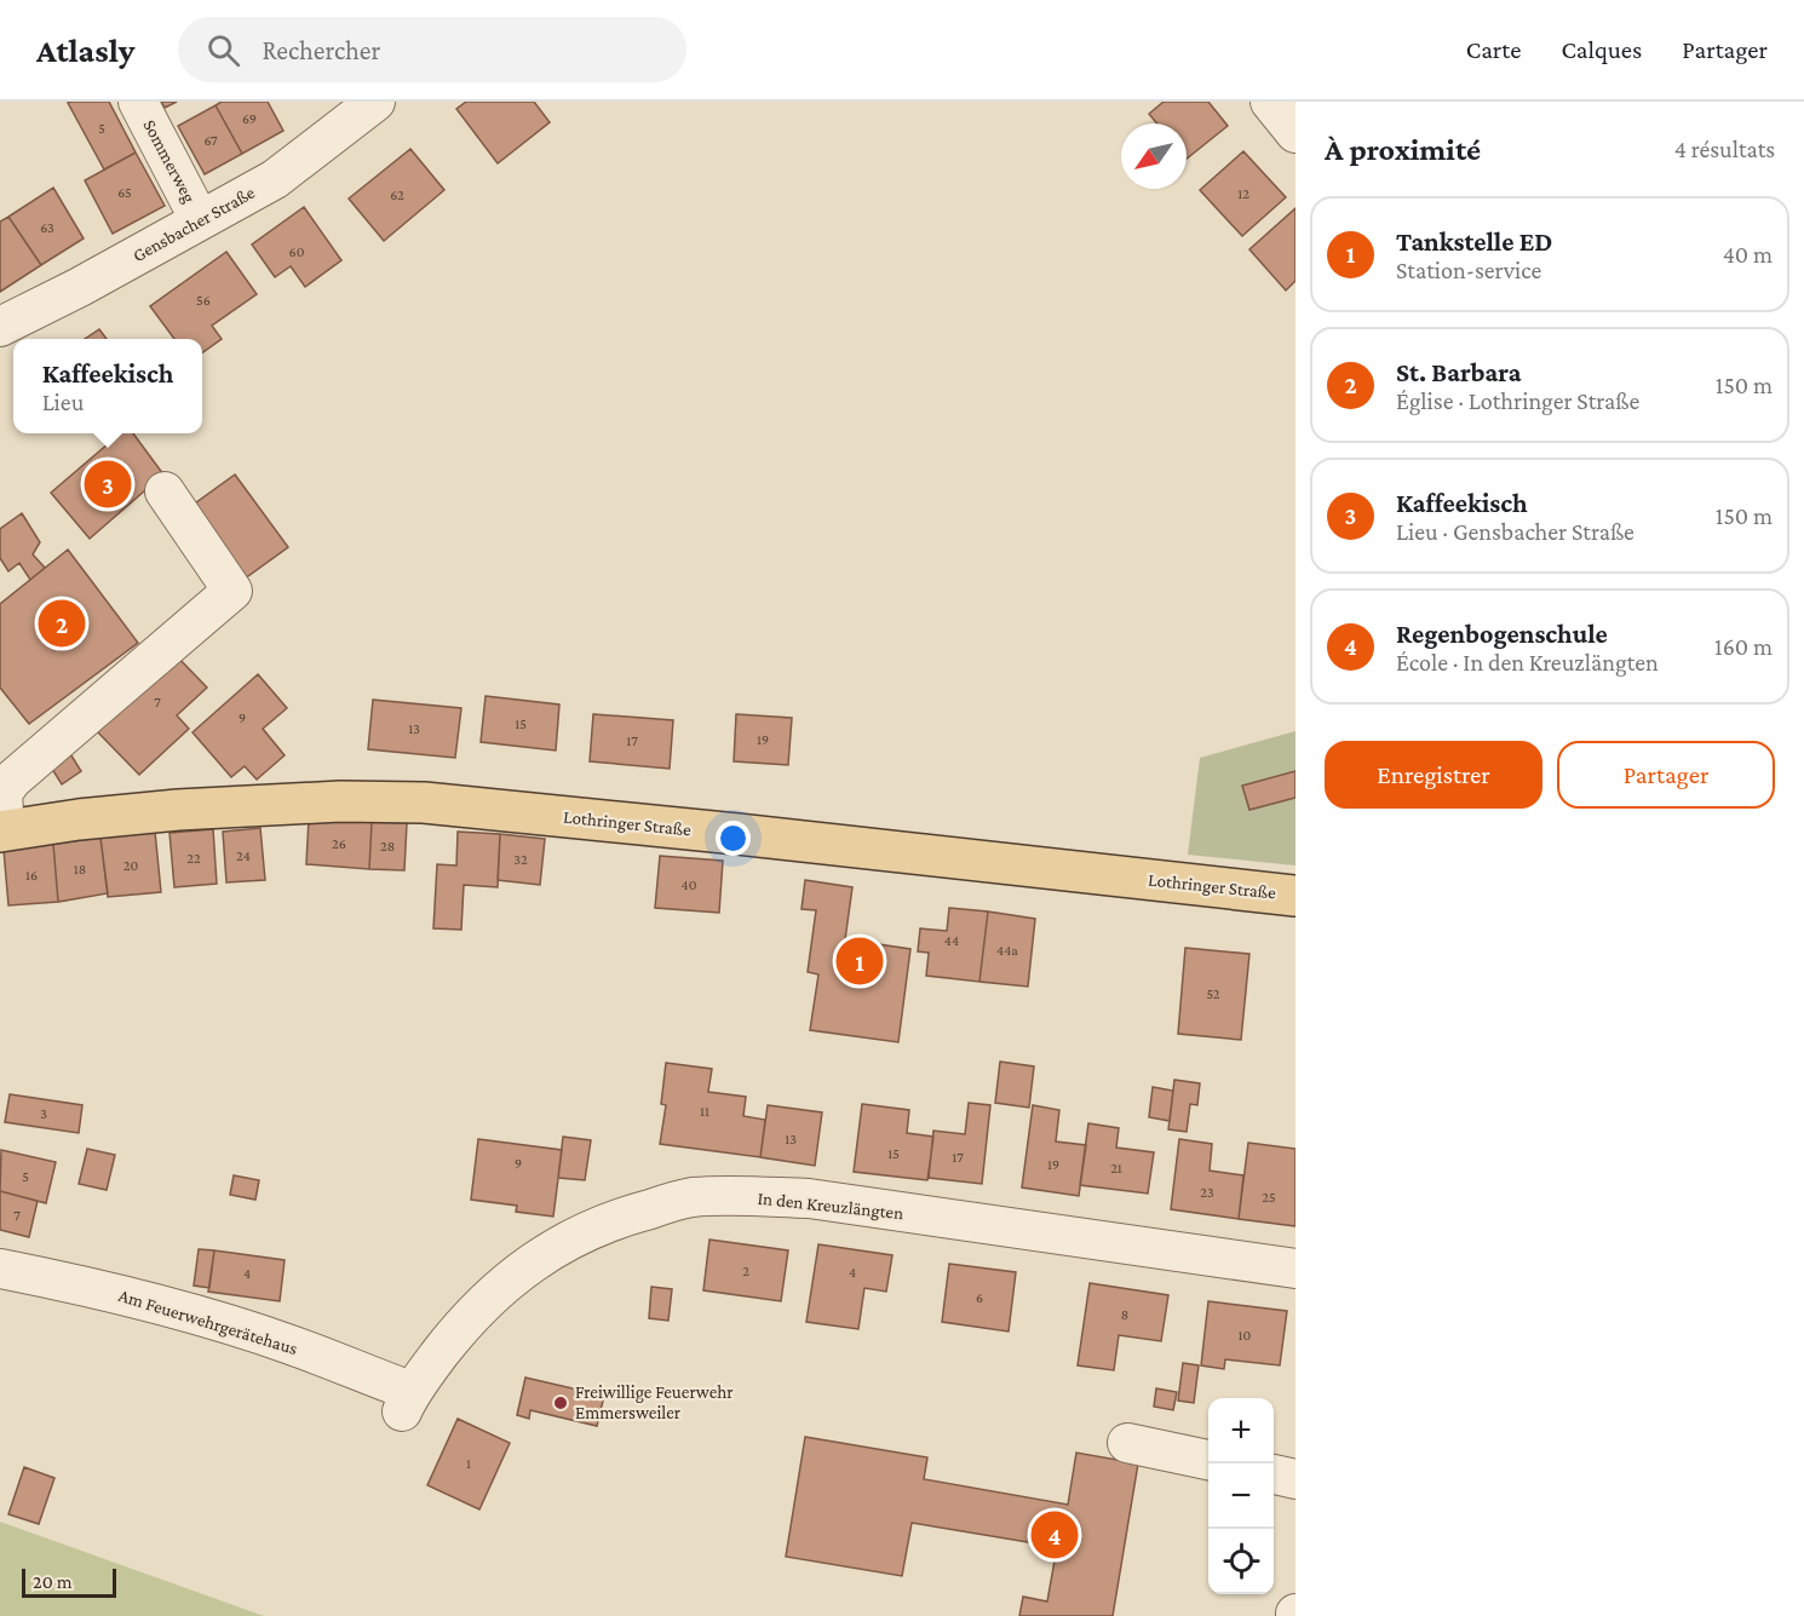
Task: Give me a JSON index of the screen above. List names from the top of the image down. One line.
{"streets":{"main road":["Lothringer Straße"],"street":["Sommerweg","Gensbacher Straße","In den Kreuzlängten","Am Feuerwehrgerätehaus"]},"crossings":[["Sommerweg","Gensbacher Straße"],["In den Kreuzlängten","Am Feuerwehrgerätehaus"]],"places":["Freiwillige Feuerwehr Emmersweiler"],"house_numbers":["69","5","67","65","12","62","63","60","56","7","9","15","13","19","17","26","28","24","22","32","20","18","16","40","44","44a","52","11","3","13","15","17","9","19","21","5","23","25","7","2","4","4","6","8","10","1"],"scale_bar":"20 m","north":"bottom left","page":{"header":"Atlasly","search":"Rechercher","nav":["Carte","Calques","Partager"],"heading":["À proximité","4 résultats"],"list":[{"mark":"1","name":"Tankstelle ED","note":"Station-service","value":"40 m"},{"mark":"2","name":"St. Barbara","note":"Église · Lothringer Straße","value":"150 m"},{"mark":"3","name":"Kaffeekisch","note":"Lieu · Gensbacher Straße","value":"150 m"},{"mark":"4","name":"Regenbogenschule","note":"École · In den Kreuzlängten","value":"160 m"}],"popup":["Kaffeekisch","Lieu"],"pins":["3","2","1","4"],"buttons":["Enregistrer","Partager"],"map_buttons":["+","−"],"scale":"20 m"}}
